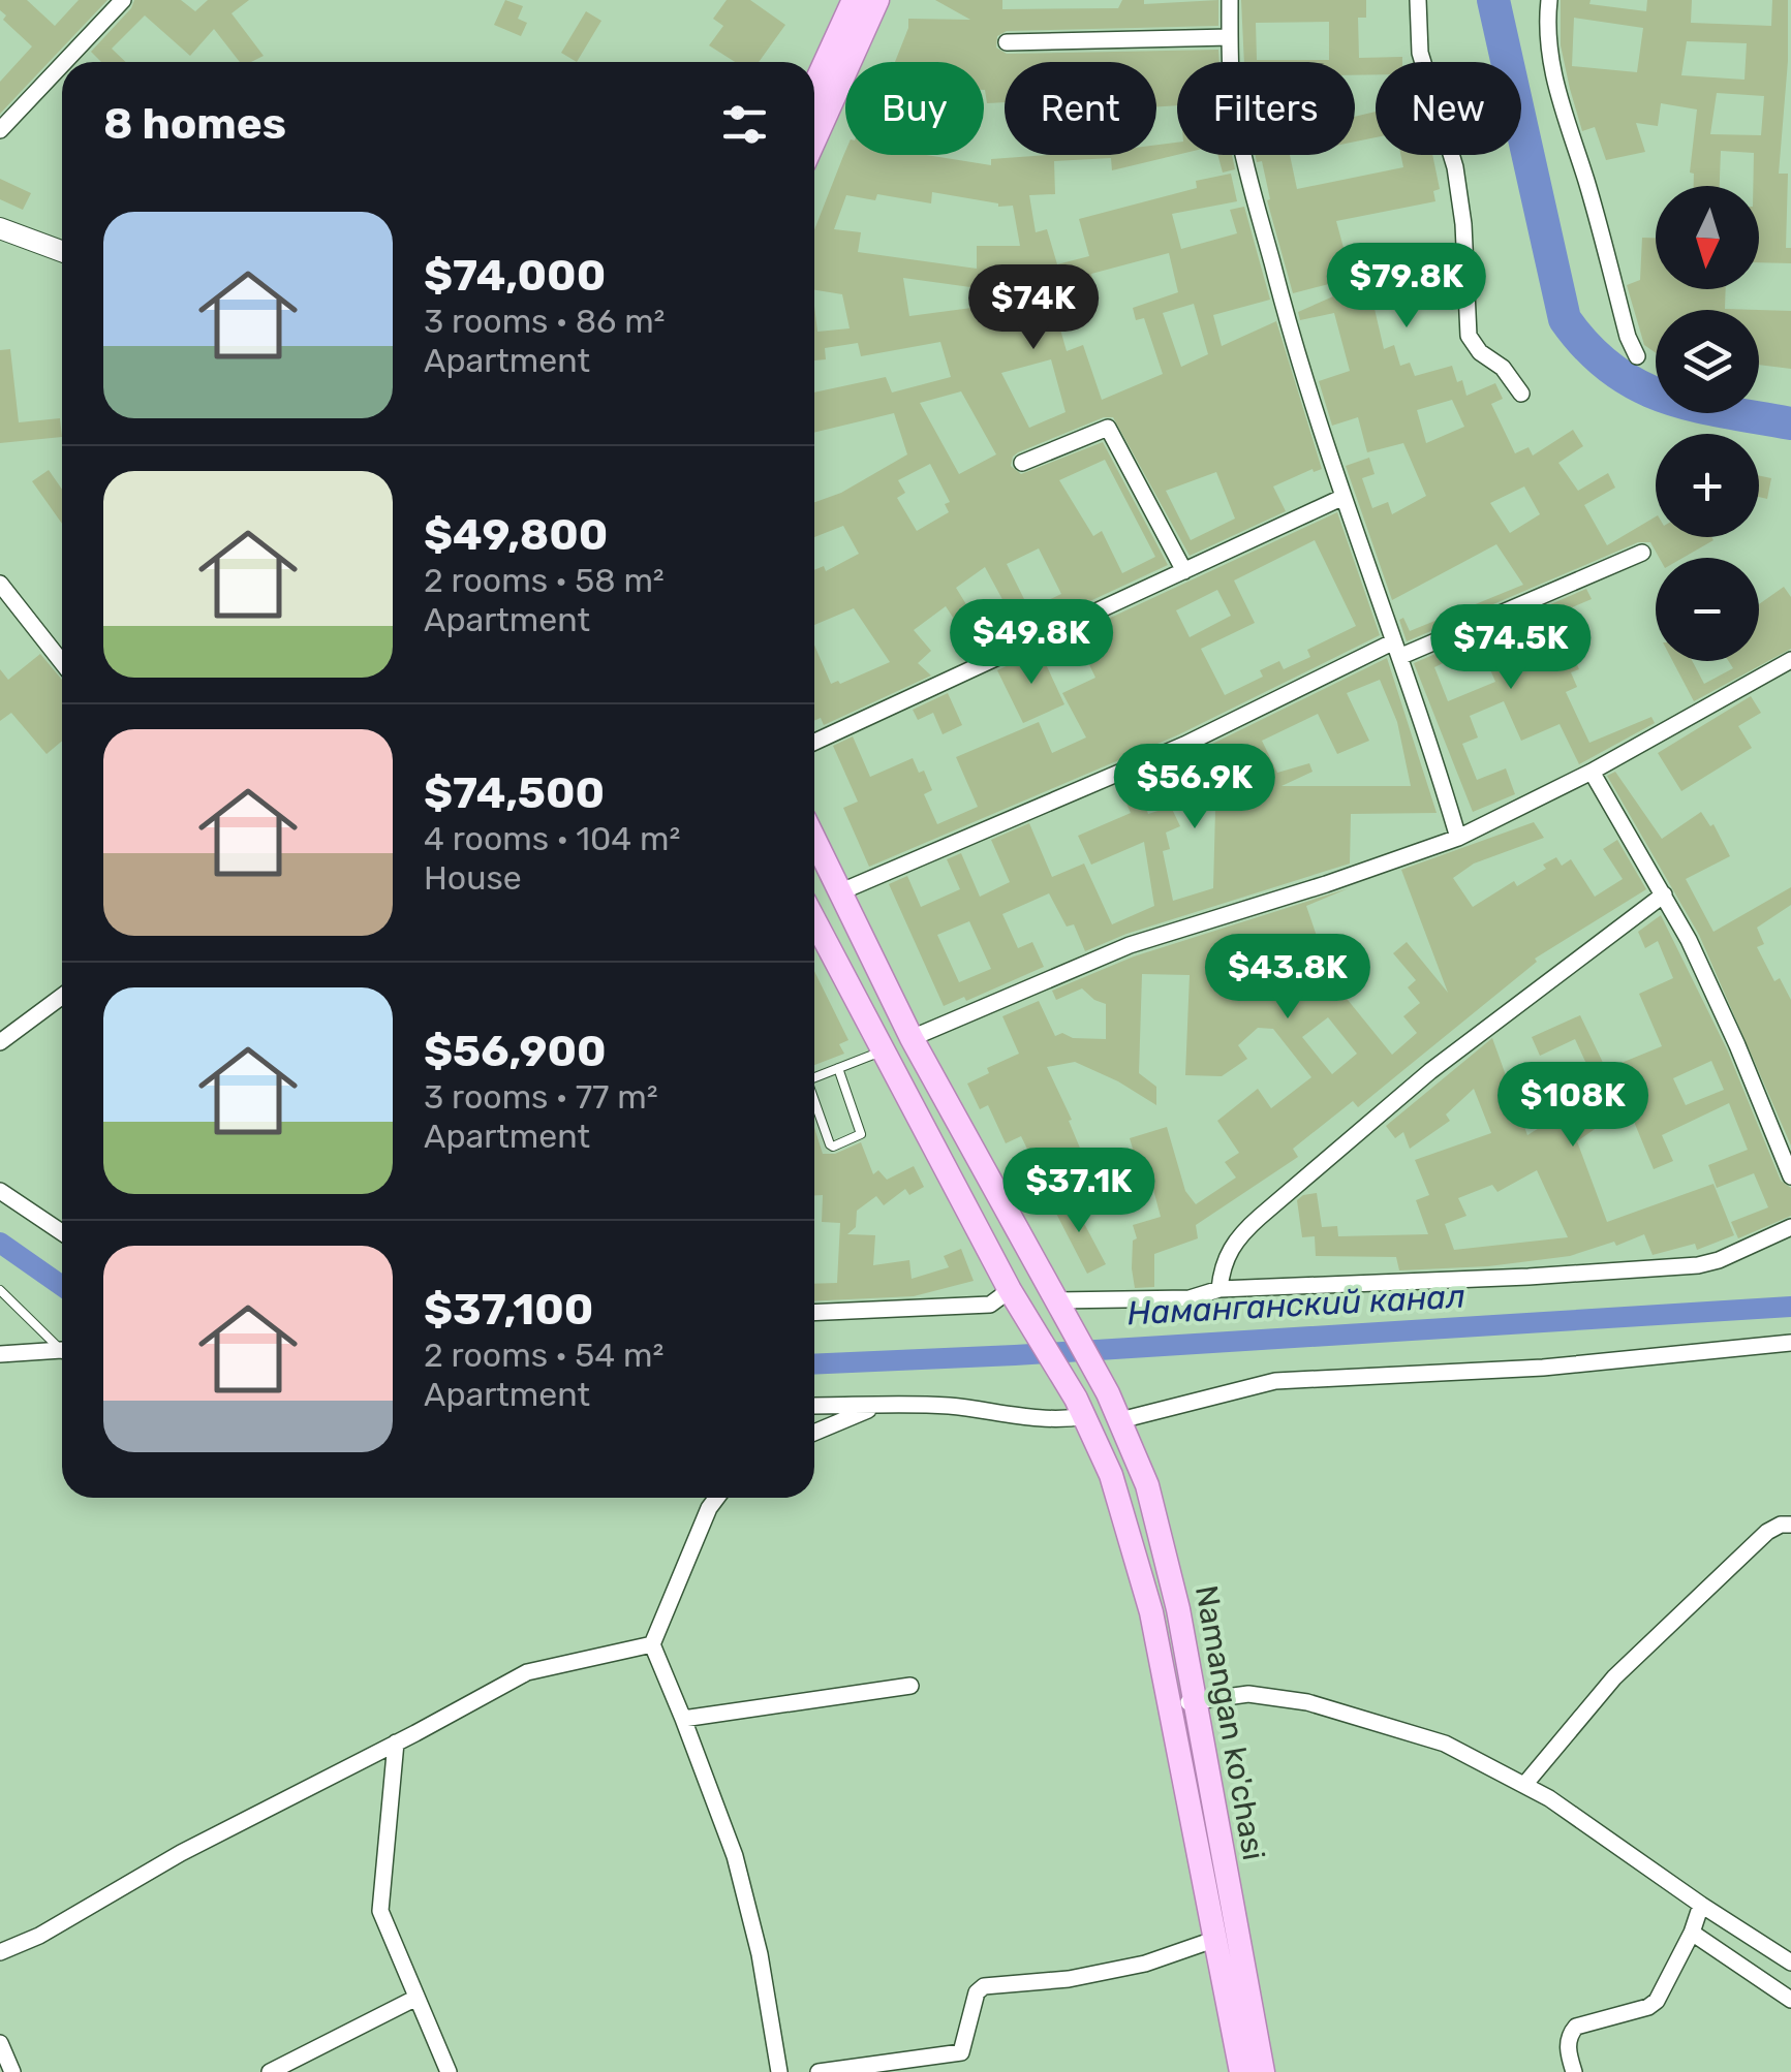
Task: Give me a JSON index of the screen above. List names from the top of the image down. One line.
{"streets":{"main road":["Namangan ko'chasi"]},"water":["Наманганский канал"],"north":"bottom","page":{"chip":["Buy","Rent","Filters","New"],"heading":"8 homes","map_buttons":["+","−"],"list":[{"name":"$74,000","note":"3 rooms · 86 m² · Apartment"},{"name":"$49,800","note":"2 rooms · 58 m² · Apartment"},{"name":"$74,500","note":"4 rooms · 104 m² · House"},{"name":"$56,900","note":"3 rooms · 77 m² · Apartment"},{"name":"$37,100","note":"2 rooms · 54 m² · Apartment"}],"price":["$79.8K","$74K","$49.8K","$74.5K","$56.9K","$43.8K","$108K","$37.1K"]}}
